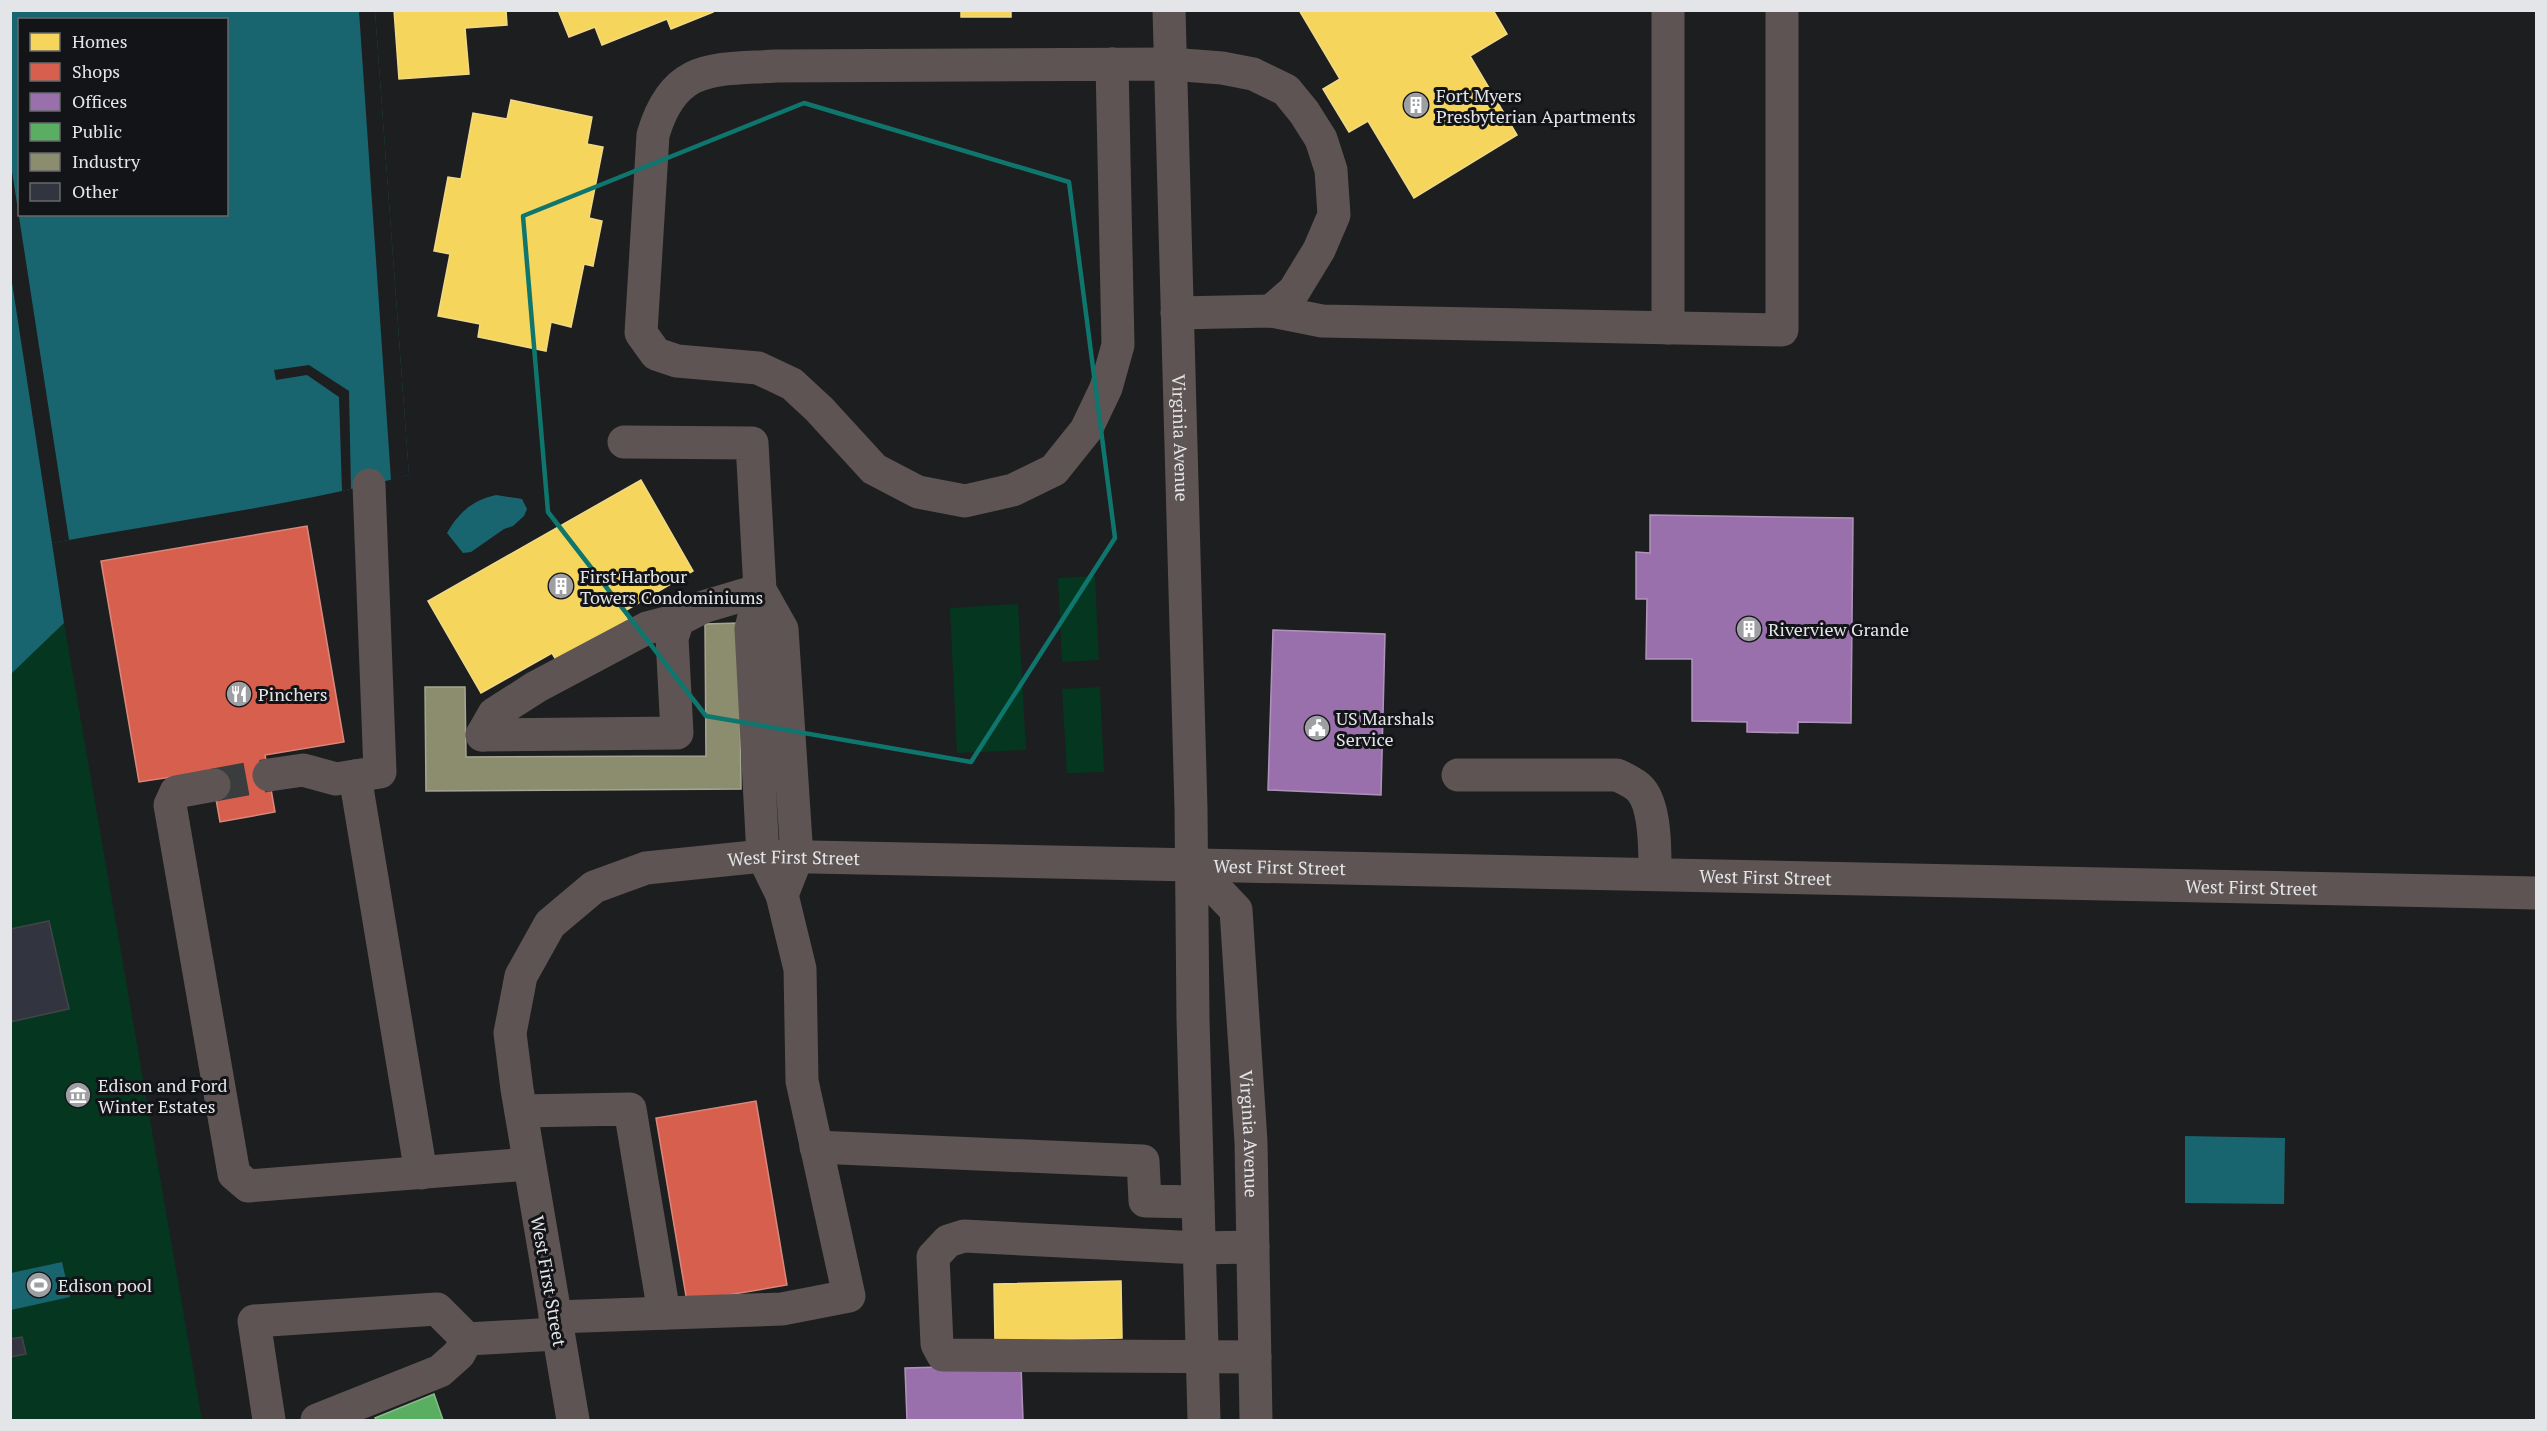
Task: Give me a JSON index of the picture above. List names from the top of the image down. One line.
{"streets":{"street":["Virginia Avenue","West First Street"]},"crossings":[["Virginia Avenue","West First Street"]],"places":{"building":["Fort Myers Presbyterian Apartments","First Harbour Towers Condominiums","Riverview Grande"],"restaurant":["Pinchers"],"public building":["US Marshals Service"],"museum":["Edison and Ford Winter Estates"],"sports":["Edison pool"]},"legend":["Homes","Shops","Offices","Public","Industry","Other"]}
